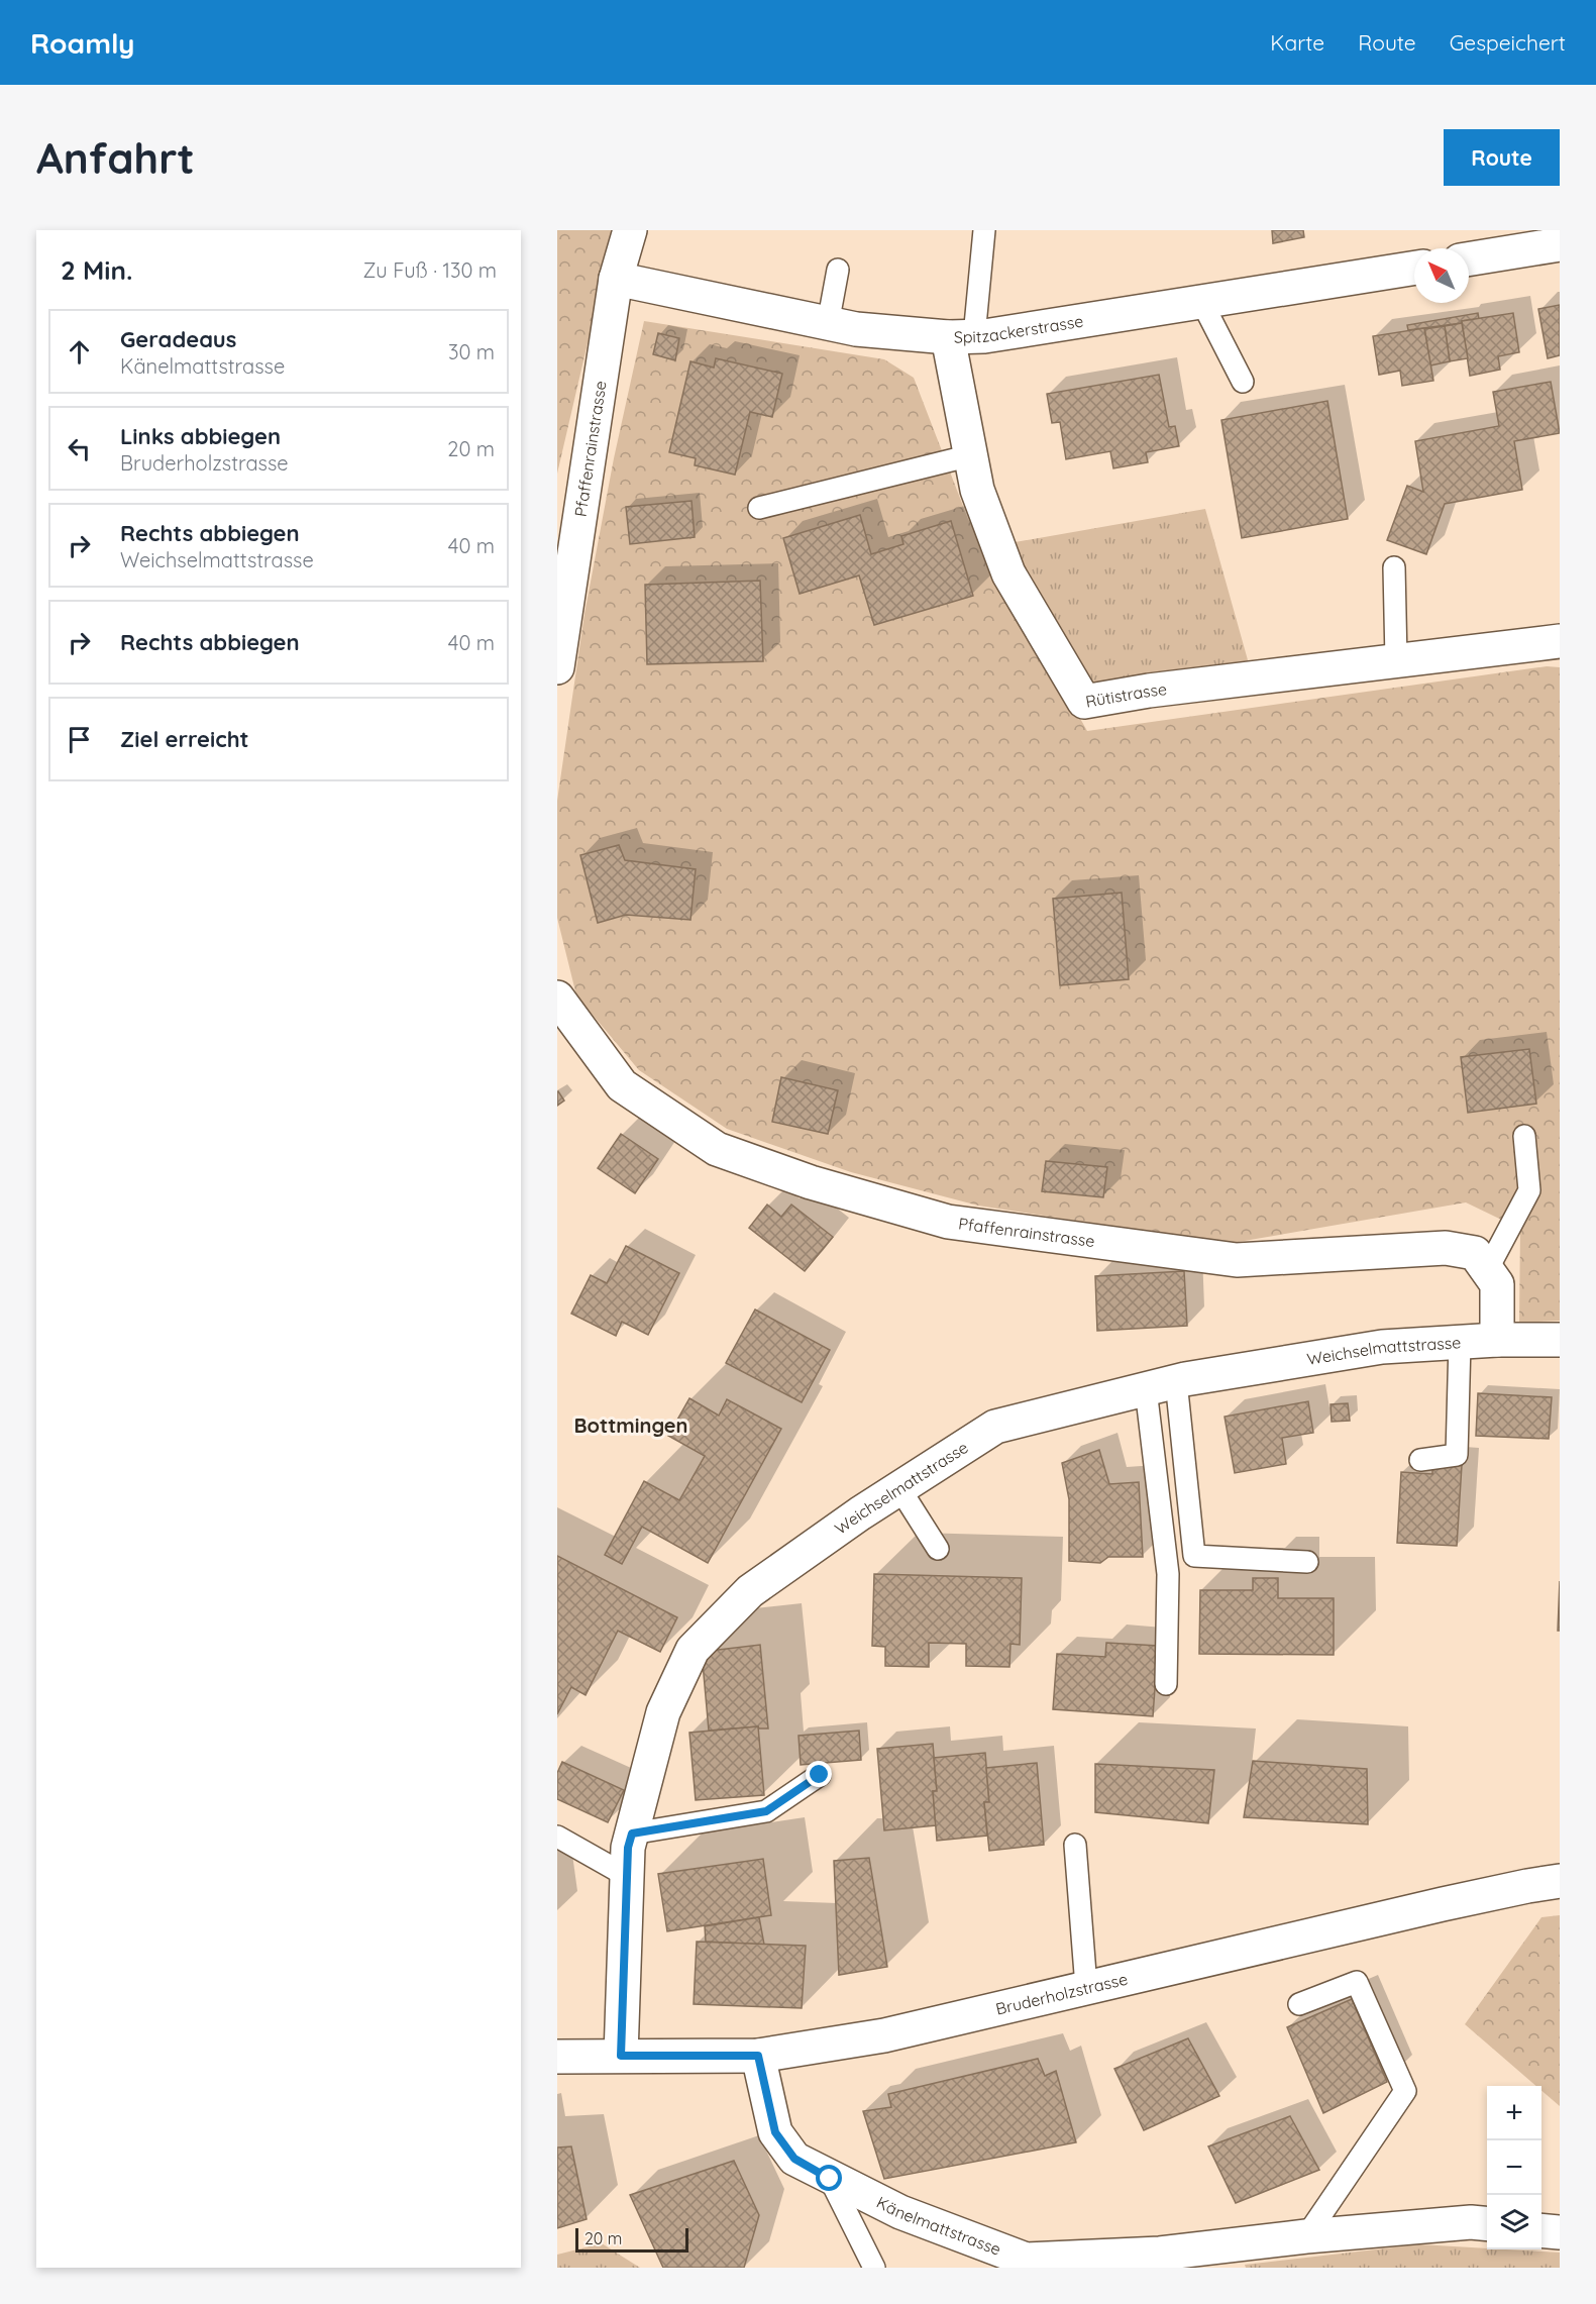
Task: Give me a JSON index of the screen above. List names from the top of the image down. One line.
{"streets":{"street":["Spitzackerstrasse","Pfaffenrainstrasse","Rütistrasse","Weichselmattstrasse","Bruderholzstrasse","Känelmattstrasse"]},"crossings":[["Spitzackerstrasse","Pfaffenrainstrasse"],["Spitzackerstrasse","Rütistrasse"],["Pfaffenrainstrasse","Weichselmattstrasse"],["Weichselmattstrasse","Bruderholzstrasse"],["Bruderholzstrasse","Känelmattstrasse"]],"districts":["Bottmingen"],"scale_bar":"20 m","north":"top left","page":{"header":"Roamly","nav":["Karte","Route","Gespeichert"],"buttons":"Route","title":"Anfahrt","heading":["2 Min.","Zu Fuß · 130 m"],"list":[["Geradeaus","Känelmattstrasse","30 m"],["Links abbiegen","Bruderholzstrasse","20 m"],["Rechts abbiegen","Weichselmattstrasse","40 m"],["Rechts abbiegen","40 m"],"Ziel erreicht"],"map_buttons":["+","−"],"scale":"20 m"}}
